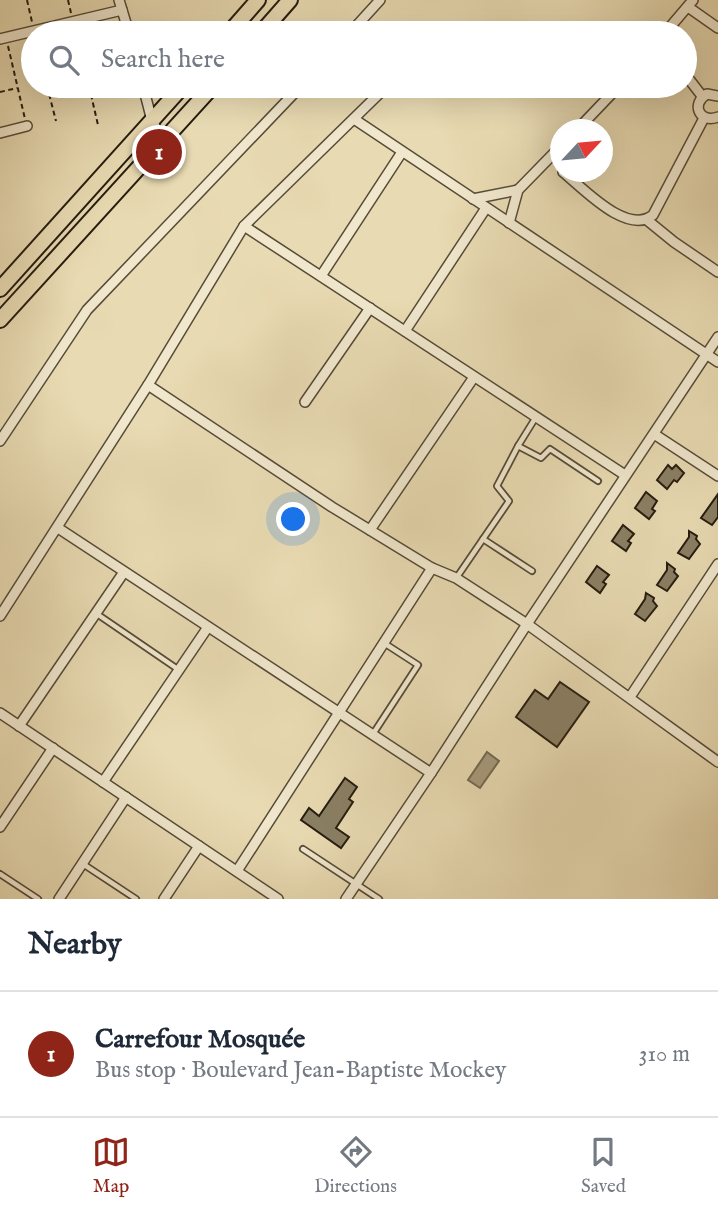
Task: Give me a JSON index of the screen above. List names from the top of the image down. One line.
{"north":"top right","page":{"search":"Search here","pins":"1","heading":"Nearby","list":[{"mark":"1","name":"Carrefour Mosquée","note":"Bus stop · Boulevard Jean-Baptiste Mockey","value":"310 m"}],"nav":["Map","Directions","Saved"]}}
